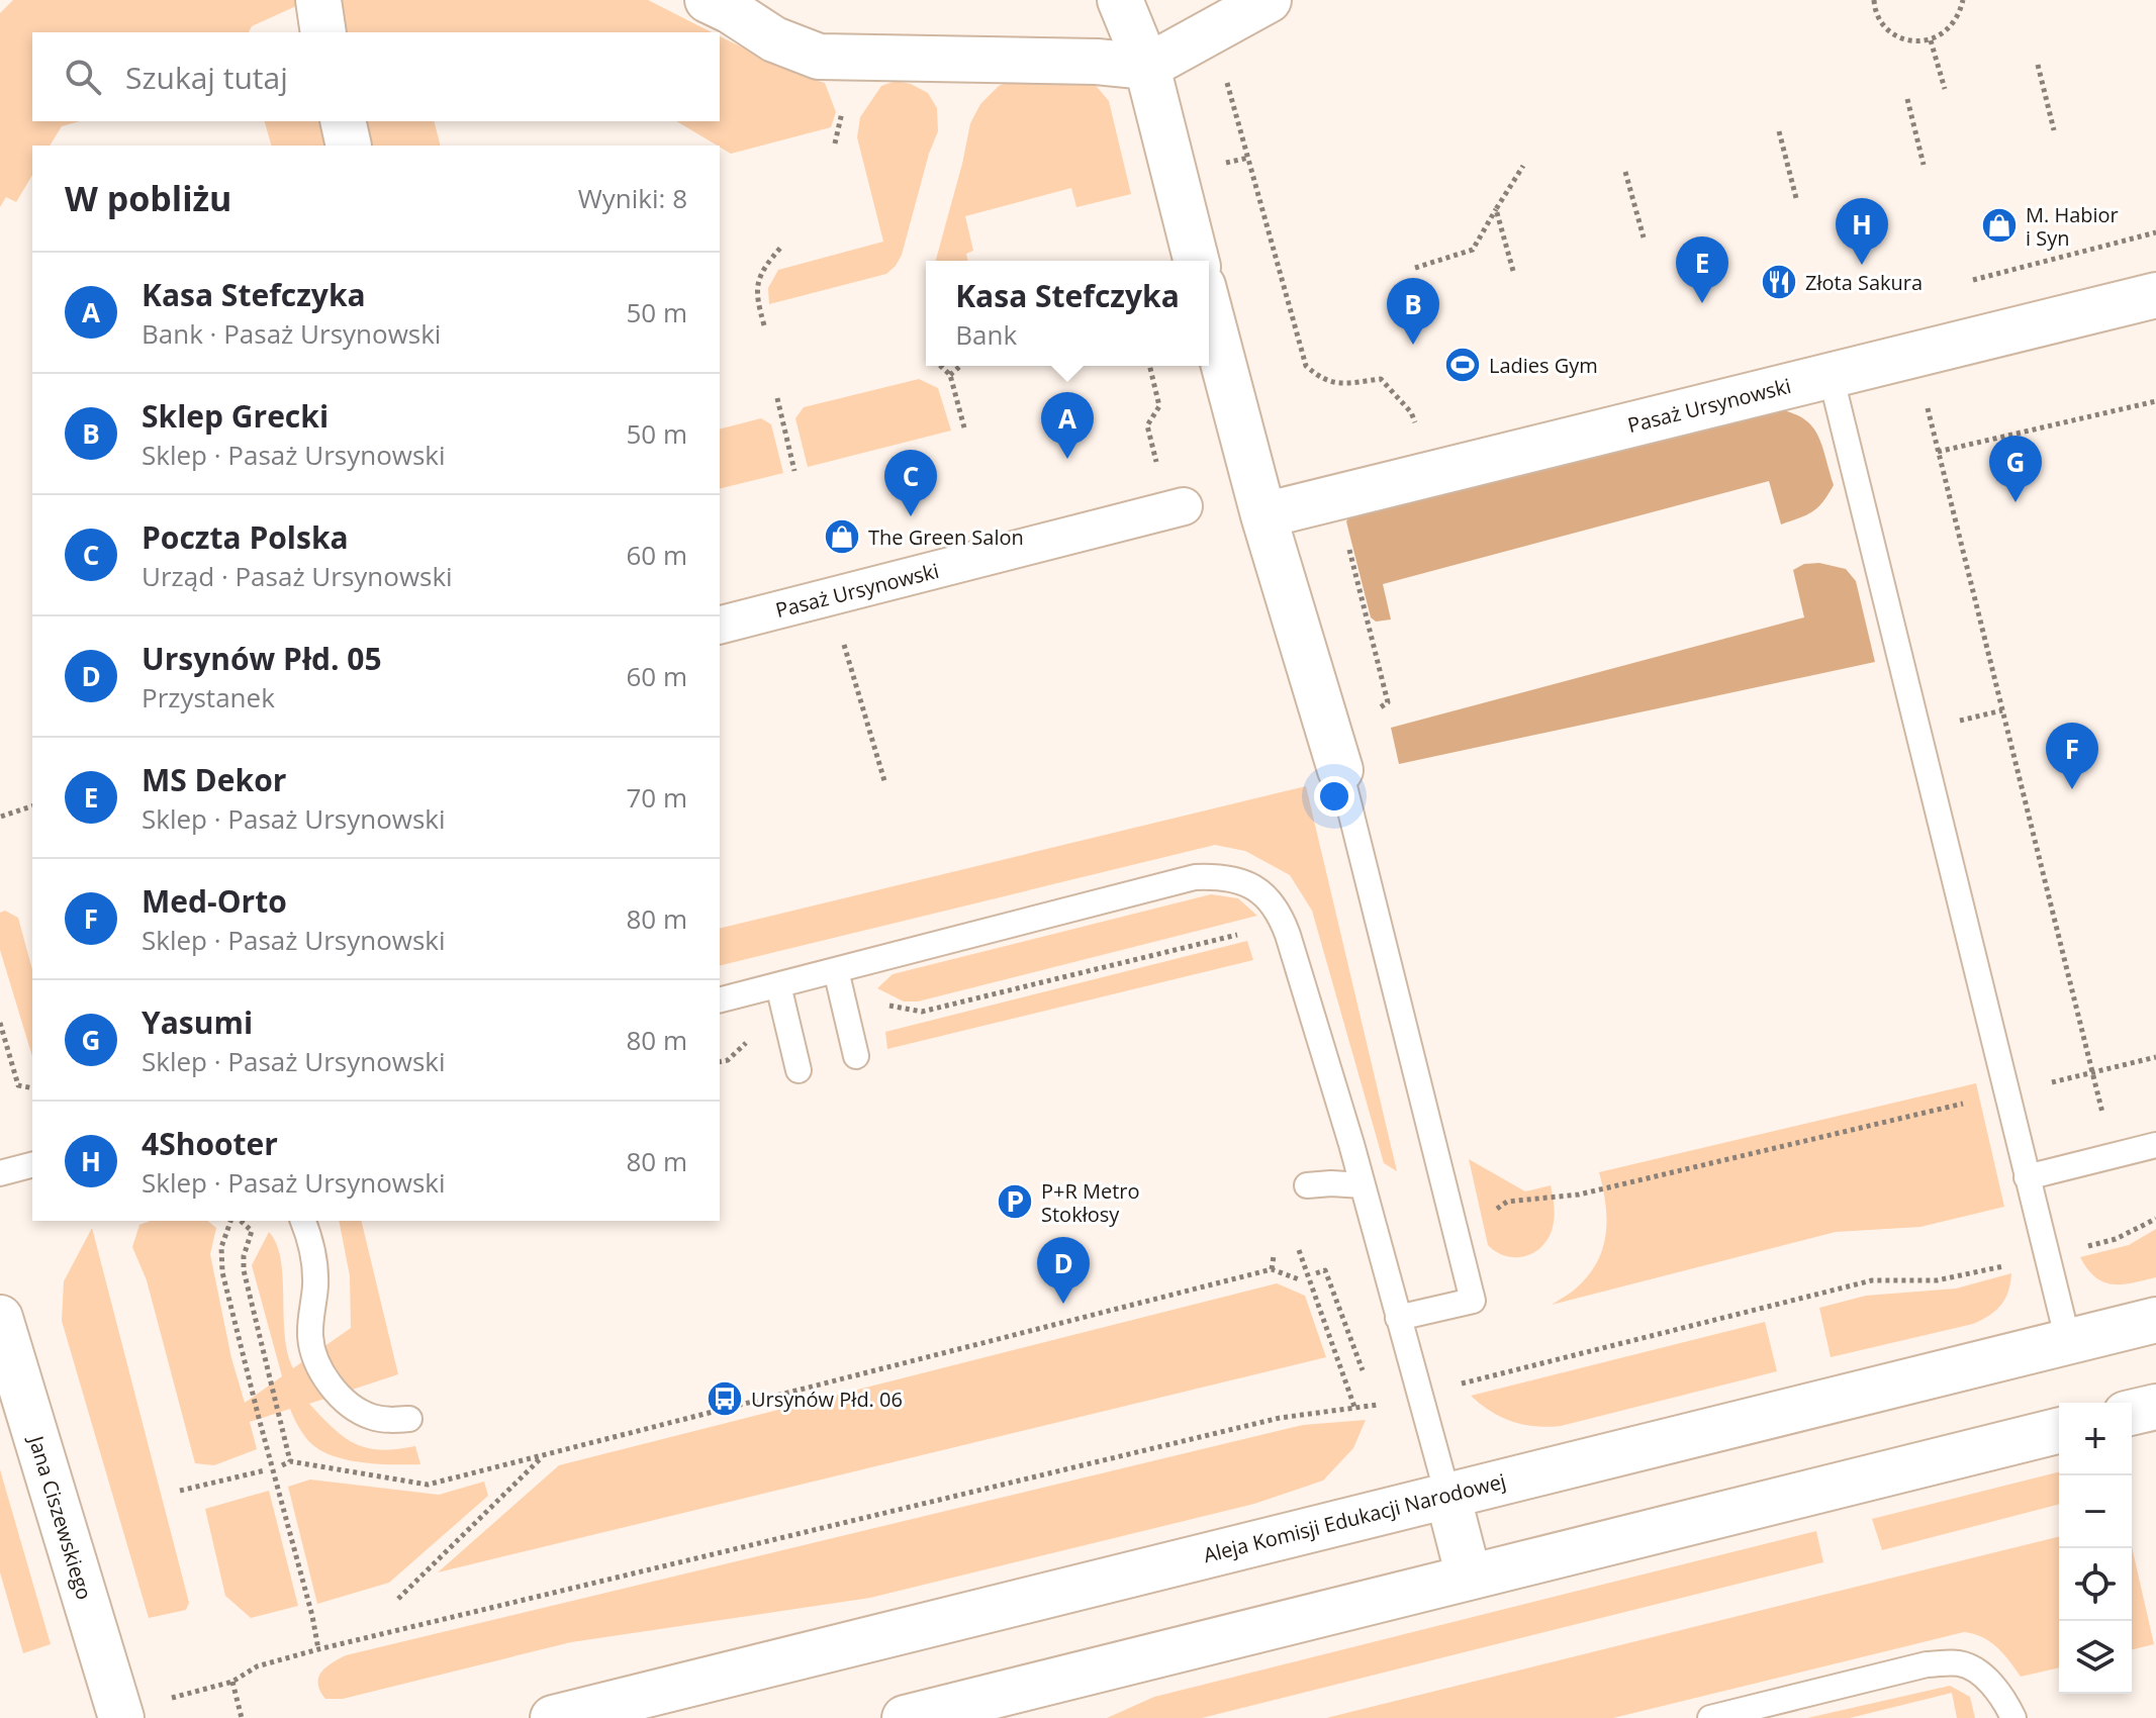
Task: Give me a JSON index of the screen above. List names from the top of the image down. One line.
{"streets":{"main road":["Pasaż Ursynowski","Jana Ciszewskiego","Aleja Komisji Edukacji Narodowej"]},"places":{"shop":["M. Habior i Syn","The Green Salon"],"restaurant":["Złota Sakura"],"sports":["Ladies Gym"],"parking":["P+R Metro Stokłosy"],"bus stop":["Ursynów Płd. 06"]},"page":{"search":"Szukaj tutaj","heading":["W pobliżu","Wyniki: 8"],"pins":["H","E","B","A","G","C","F","D"],"list":[{"mark":"A","name":"Kasa Stefczyka","note":"Bank · Pasaż Ursynowski","value":"50 m"},{"mark":"B","name":"Sklep Grecki","note":"Sklep · Pasaż Ursynowski","value":"50 m"},{"mark":"C","name":"Poczta Polska","note":"Urząd · Pasaż Ursynowski","value":"60 m"},{"mark":"D","name":"Ursynów Płd. 05","note":"Przystanek","value":"60 m"},{"mark":"E","name":"MS Dekor","note":"Sklep · Pasaż Ursynowski","value":"70 m"},{"mark":"F","name":"Med-Orto","note":"Sklep · Pasaż Ursynowski","value":"80 m"},{"mark":"G","name":"Yasumi","note":"Sklep · Pasaż Ursynowski","value":"80 m"},{"mark":"H","name":"4Shooter","note":"Sklep · Pasaż Ursynowski","value":"80 m"}],"popup":["Kasa Stefczyka","Bank"],"map_buttons":["+","−"]}}
